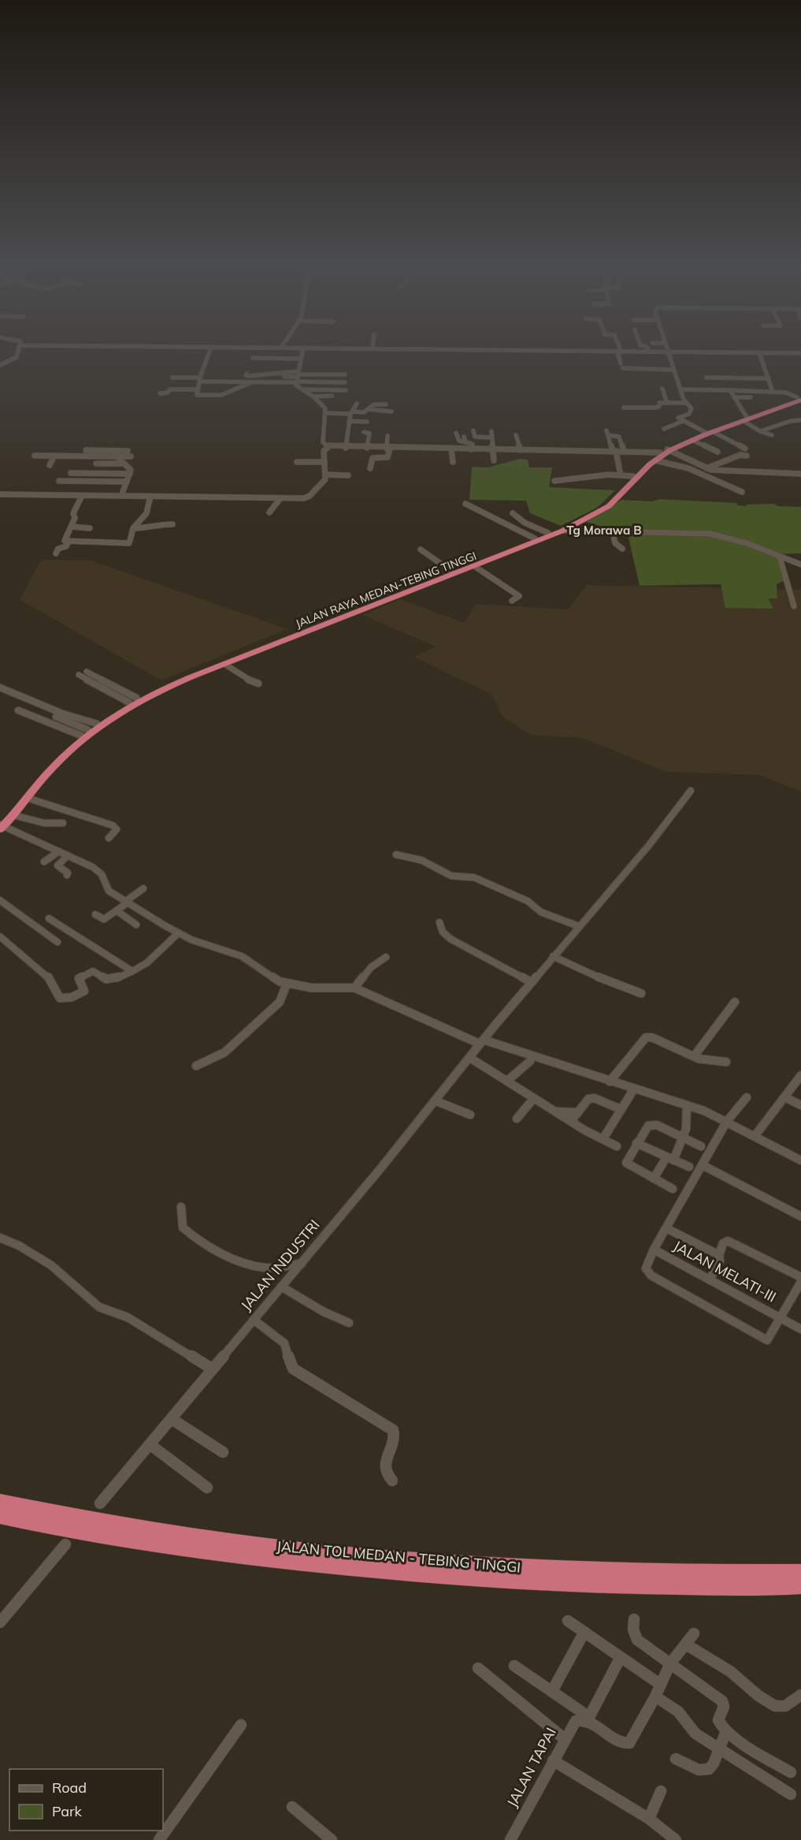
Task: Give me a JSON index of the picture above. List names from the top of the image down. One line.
{"streets":{"highway":["JALAN RAYA MEDAN-TEBING TINGGI","JALAN TOL MEDAN - TEBING TINGGI"],"street":["JALAN INDUSTRI","JALAN MELATI-III","JALAN TAPAI"]},"districts":["Tg Morawa B"],"legend":["Road","Park"]}
